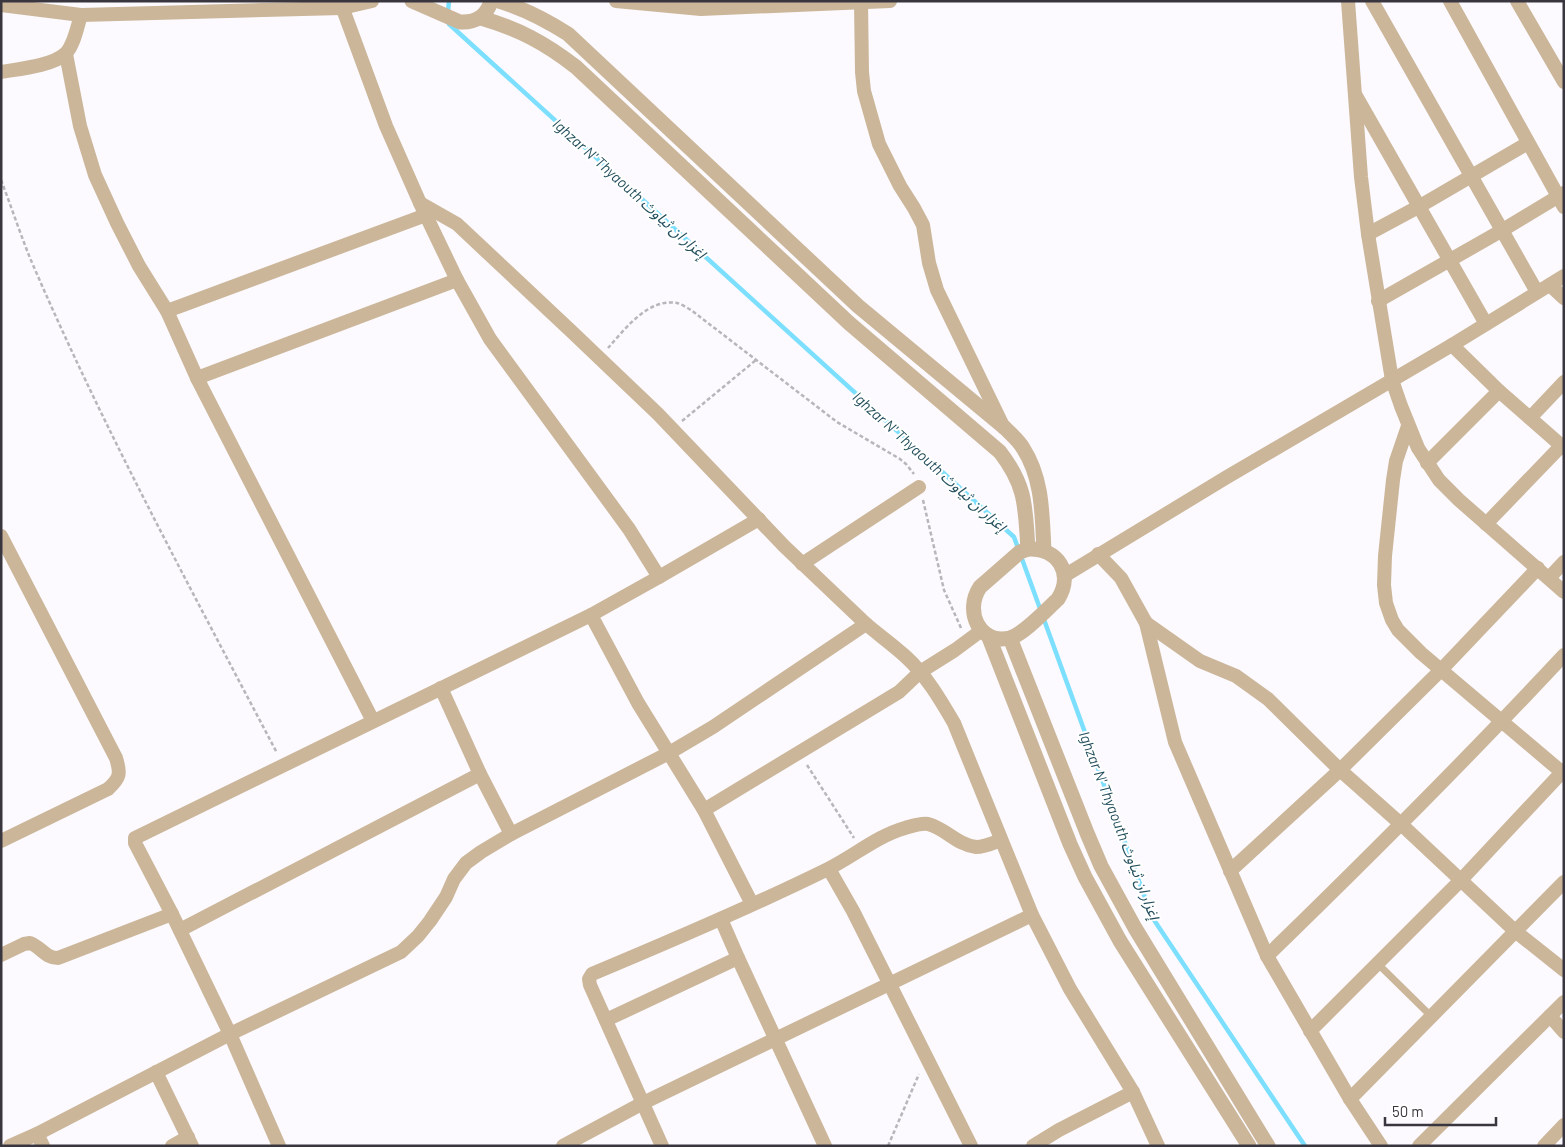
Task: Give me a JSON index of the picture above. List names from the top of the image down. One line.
{"water":["Ighzar N' Thyaouth إغزار ان ثياوث"],"scale_bar":"50 m"}
